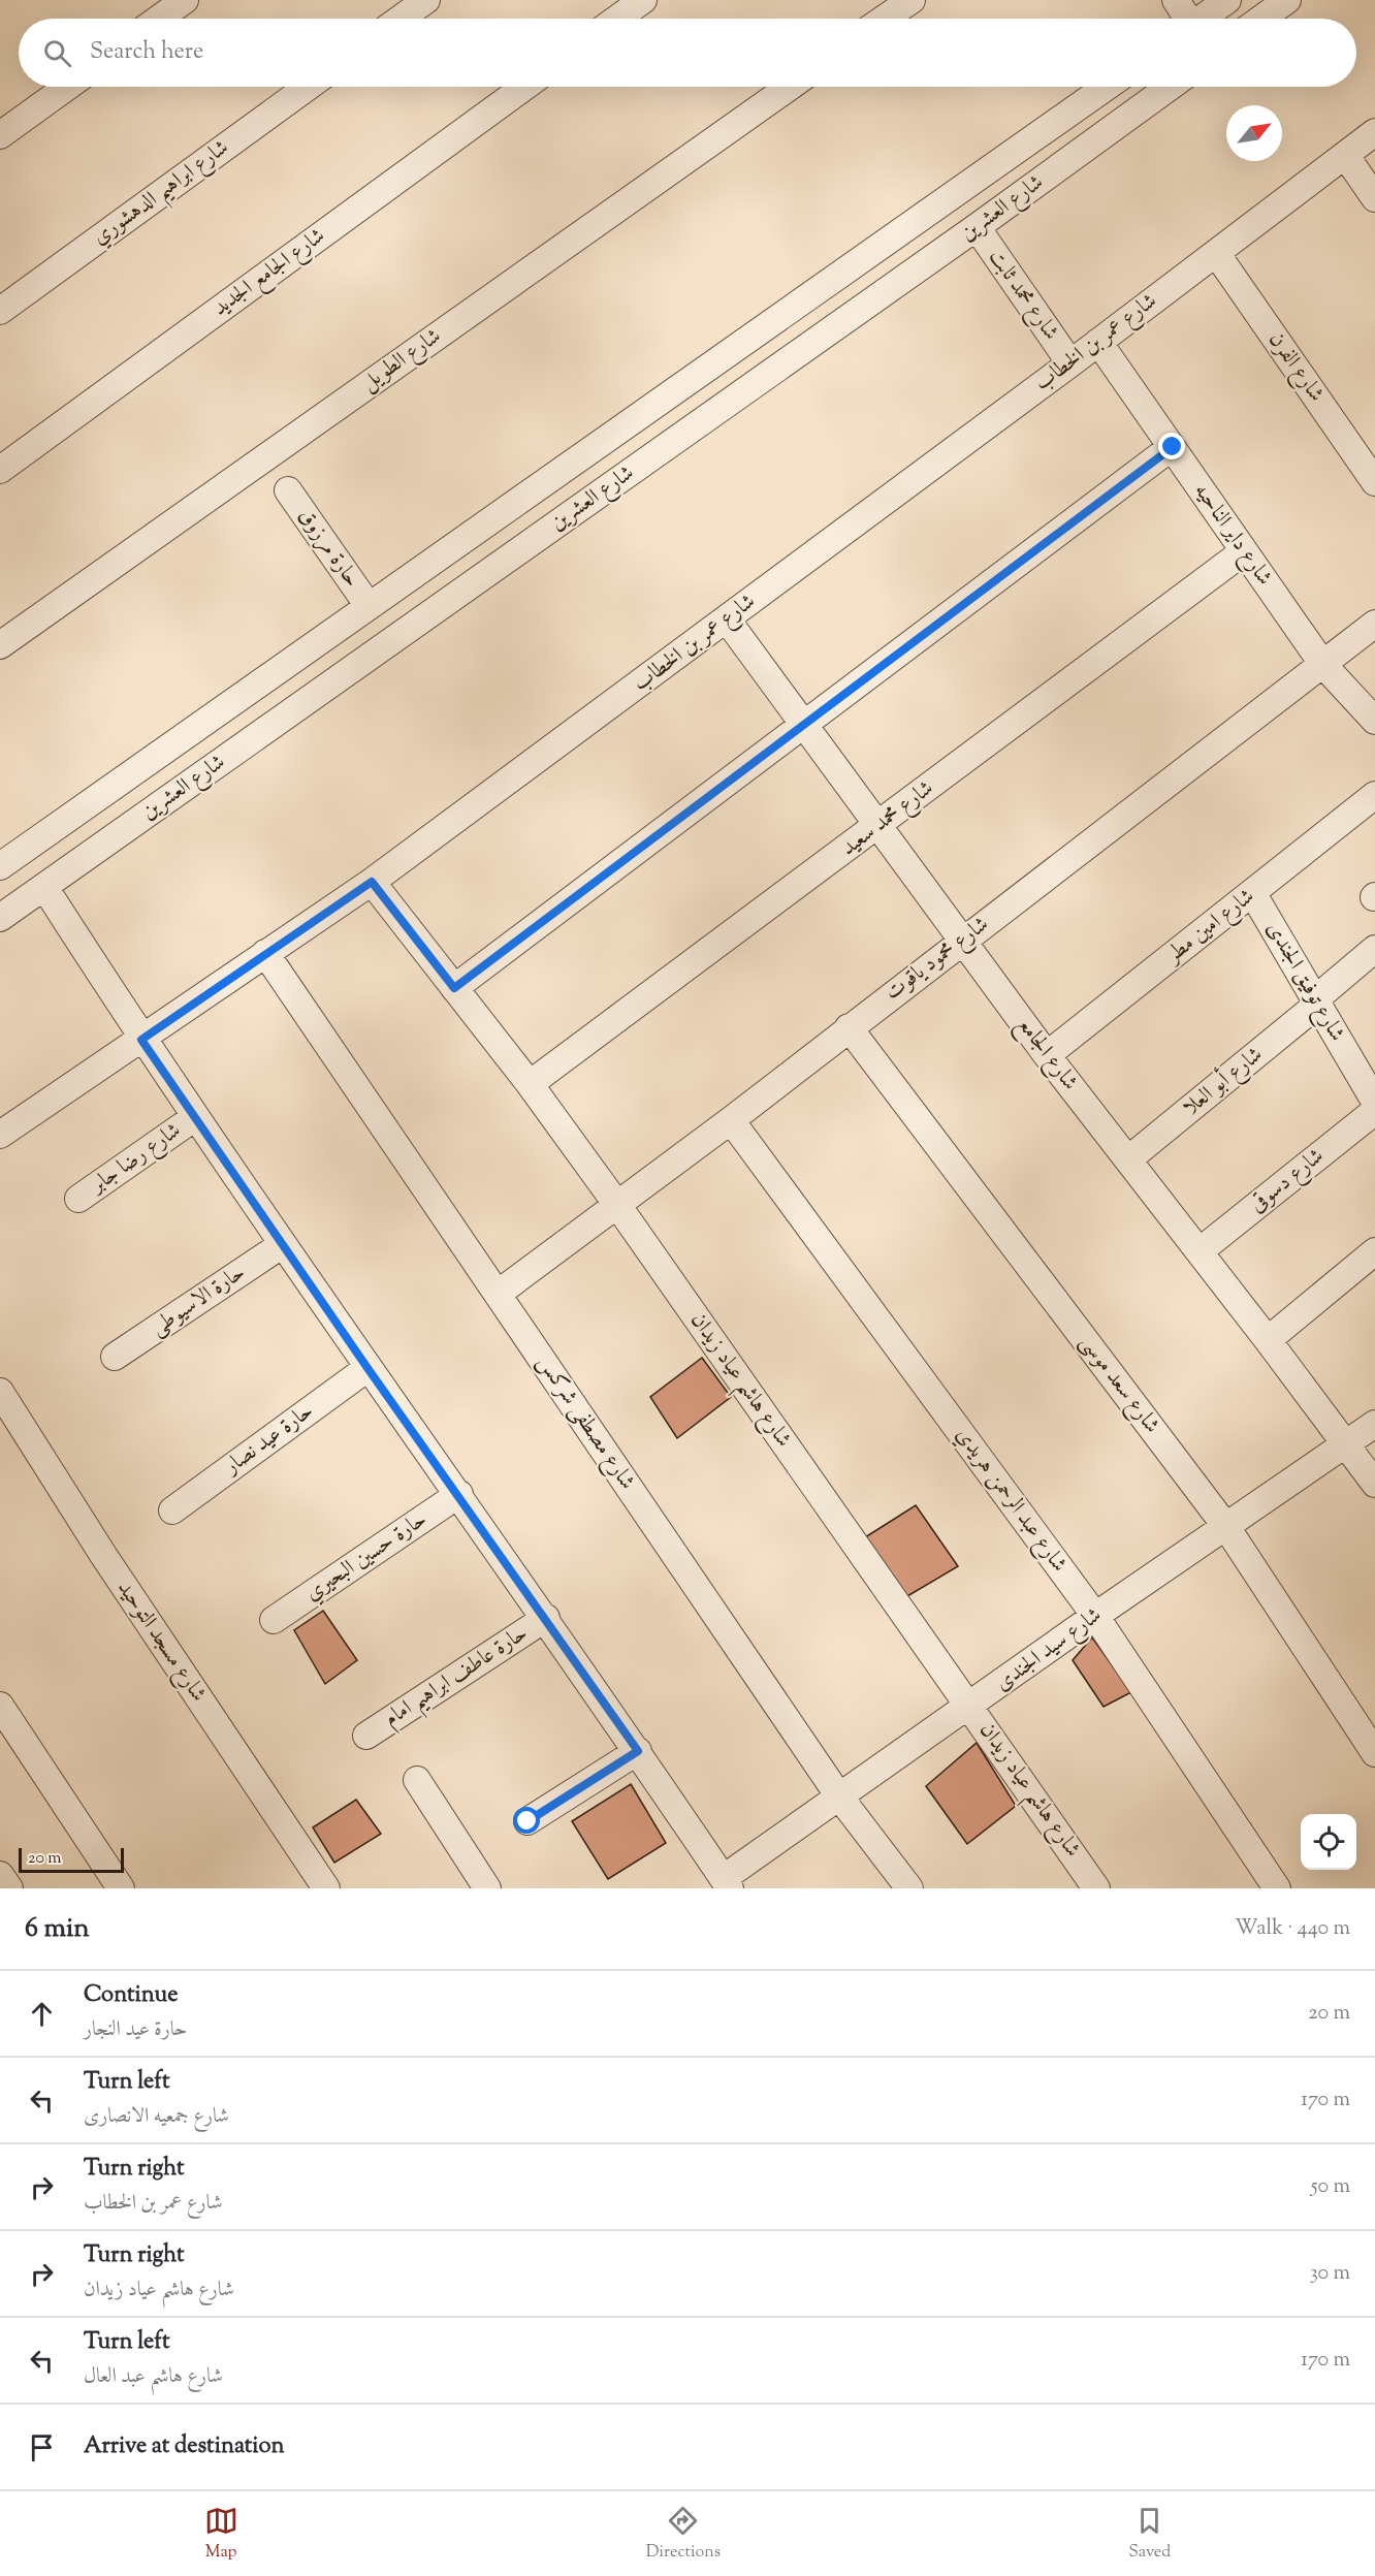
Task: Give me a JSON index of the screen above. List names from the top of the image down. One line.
{"streets":{"street":["شارع ابراهيم الدهشوري","شارع العشرين","شارع الجامع الجديد","شارع محمد ثابت","شارع عمر بن الخطاب","شارع الطويل","شارع الفرن","شارع داير الناحيه","حارة مرزوق","شارع محمد سعيد","شارع امين مطر","شارع محمود ياقوت","شارع توفيق الجندى","شارع الجامع","شارع أبو العلا","شارع رضا جابر","شارع دسوقى","حارة الاسيوطى","شارع هاشم عياد زيدان","شارع سعد موسى","شارع مصطفى شركس","حارة عيد نصار","شارع عبد الرحمن هريدي","حارة حسين البحيري","شارع مسجد التوحيد","شارع سيد الجندى","حارة عاطف ابراهيم امام"]},"crossings":[["شارع العشرين","شارع محمد ثابت"],["شارع العشرين","حارة مرزوق"],["شارع محمد ثابت","شارع عمر بن الخطاب"],["شارع عمر بن الخطاب","شارع الفرن"],["شارع عمر بن الخطاب","شارع داير الناحيه"],["شارع عمر بن الخطاب","شارع الجامع"],["شارع عمر بن الخطاب","شارع هاشم عياد زيدان"],["شارع عمر بن الخطاب","شارع مصطفى شركس"],["شارع داير الناحيه","شارع محمد سعيد"],["شارع داير الناحيه","شارع محمود ياقوت"],["شارع محمد سعيد","شارع الجامع"],["شارع محمد سعيد","شارع هاشم عياد زيدان"],["شارع امين مطر","شارع توفيق الجندى"],["شارع امين مطر","شارع الجامع"],["شارع محمود ياقوت","شارع الجامع"],["شارع محمود ياقوت","شارع هاشم عياد زيدان"],["شارع محمود ياقوت","شارع سعد موسى"],["شارع محمود ياقوت","شارع مصطفى شركس"],["شارع محمود ياقوت","شارع عبد الرحمن هريدي"],["شارع توفيق الجندى","شارع أبو العلا"],["شارع الجامع","شارع أبو العلا"],["شارع الجامع","شارع دسوقى"],["شارع الجامع","شارع سيد الجندى"],["شارع هاشم عياد زيدان","شارع سيد الجندى"],["شارع سعد موسى","شارع سيد الجندى"],["شارع مصطفى شركس","شارع سيد الجندى"],["شارع عبد الرحمن هريدي","شارع سيد الجندى"]],"scale_bar":"20 m","north":"top right","page":{"search":"Search here","scale":"20 m","heading":["6 min","Walk · 440 m"],"list":[["Continue","حارة عيد النجار","20 m"],["Turn left","شارع جمعيه الانصارى","170 m"],["Turn right","شارع عمر بن الخطاب","50 m"],["Turn right","شارع هاشم عياد زيدان","30 m"],["Turn left","شارع هاشم عبد العال","170 m"],"Arrive at destination"],"nav":["Map","Directions","Saved"]}}
